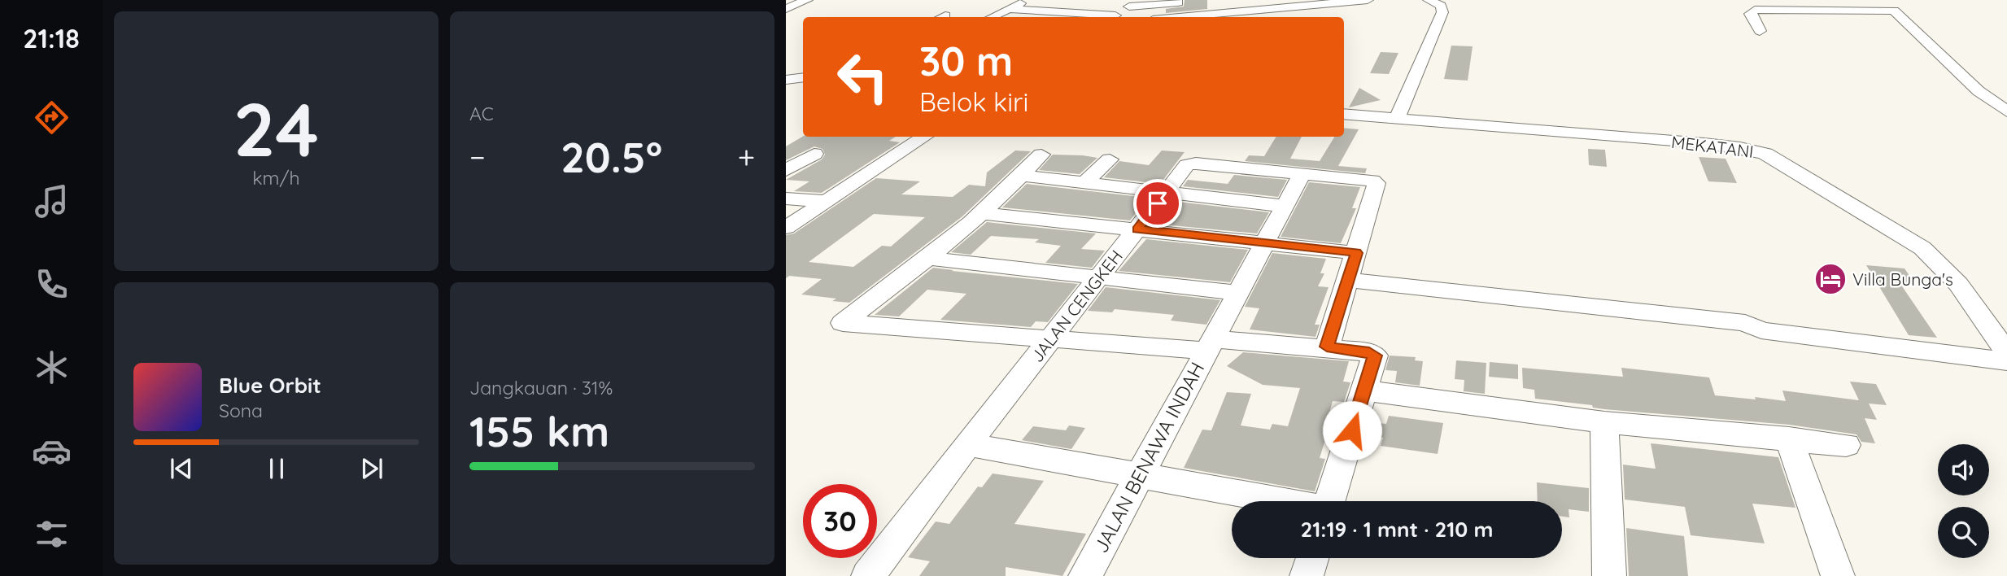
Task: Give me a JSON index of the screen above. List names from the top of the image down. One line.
{"streets":{"street":["MEKATANI","JALAN CENGKEH","JALAN BENAWA INDAH"]},"crossings":[["JALAN CENGKEH","JALAN BENAWA INDAH"]],"places":{"hotel":["Villa Bunga's"]},"page":{"tabs":"21:18","tile":[["24","km/h"],"AC",["Jangkauan · 31%","155 km"]],"turn":["30 m","Belok kiri"],"heat":["−","20.5°","+"],"song":["Blue Orbit","Sona"],"limit":"30","trip":"21:19 · 1 mnt · 210 m"}}
